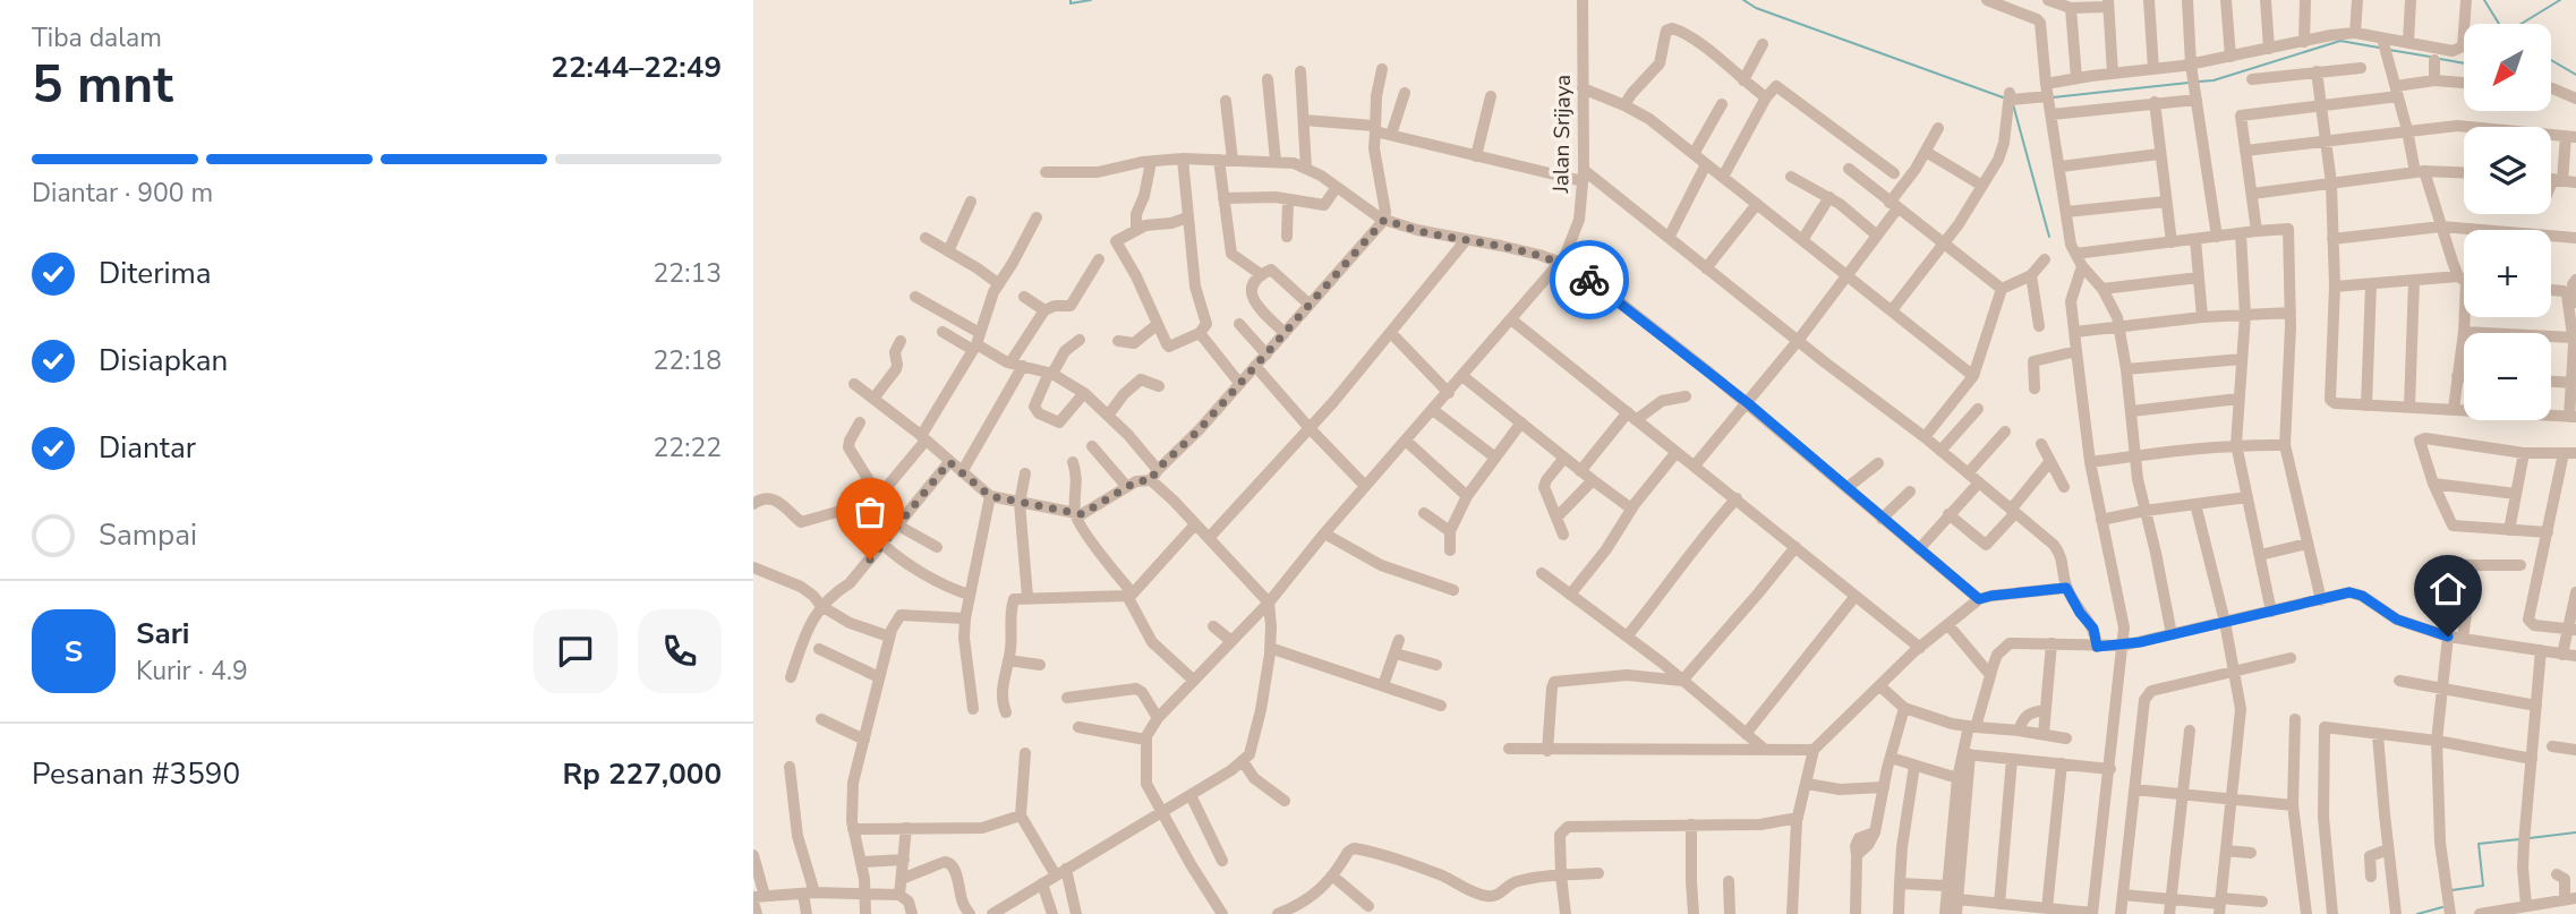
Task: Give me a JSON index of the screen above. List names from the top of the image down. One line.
{"streets":{"street":["Jalan Srijaya"]},"north":"bottom left","page":{"heading":["5 mnt","Tiba dalam","22:44–22:49"],"panel":["Sari","Kurir · 4.9","Pesanan #3590","Rp 227,000"],"map_buttons":["+","−"],"bar":"Diantar · 900 m","list":[["Diterima","22:13"],["Disiapkan","22:18"],["Diantar","22:22"],"Sampai"],"round":"S"}}
